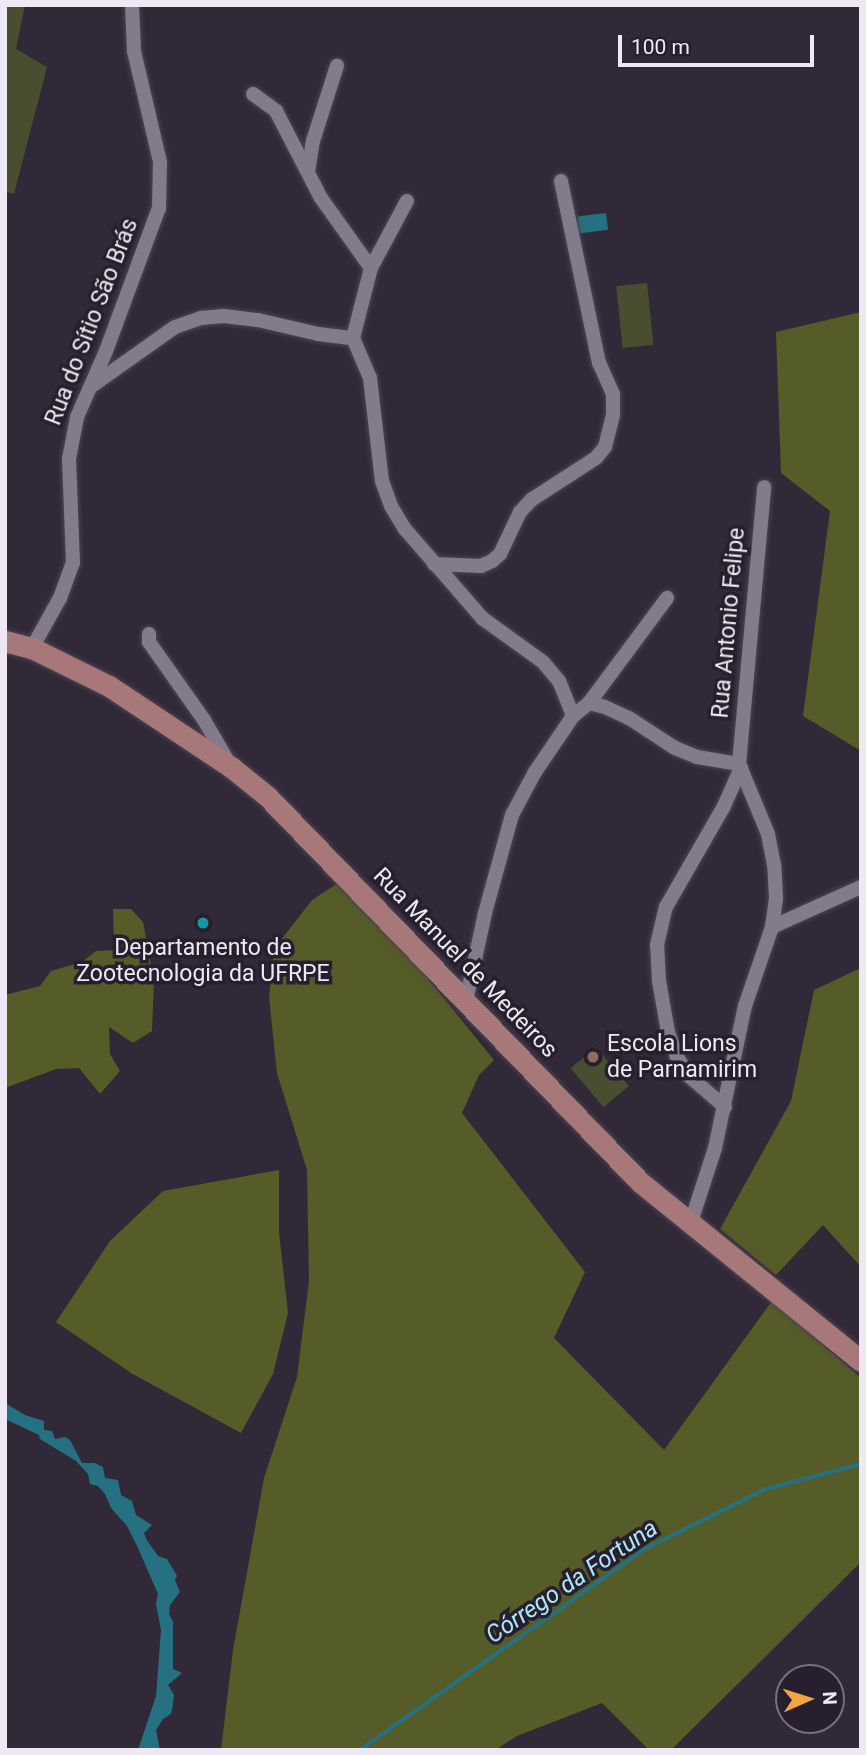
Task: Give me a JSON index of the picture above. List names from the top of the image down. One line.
{"streets":{"main road":["Rua Manuel de Medeiros"],"street":["Rua do Sítio São Brás","Rua Antonio Felipe"]},"crossings":[["Rua do Sítio São Brás","Rua Manuel de Medeiros"]],"water":["Córrego da Fortuna"],"places":["Departamento de Zootecnologia da UFRPE","Escola Lions de Parnamirim"],"scale_bar":"100 m","north":"right"}
